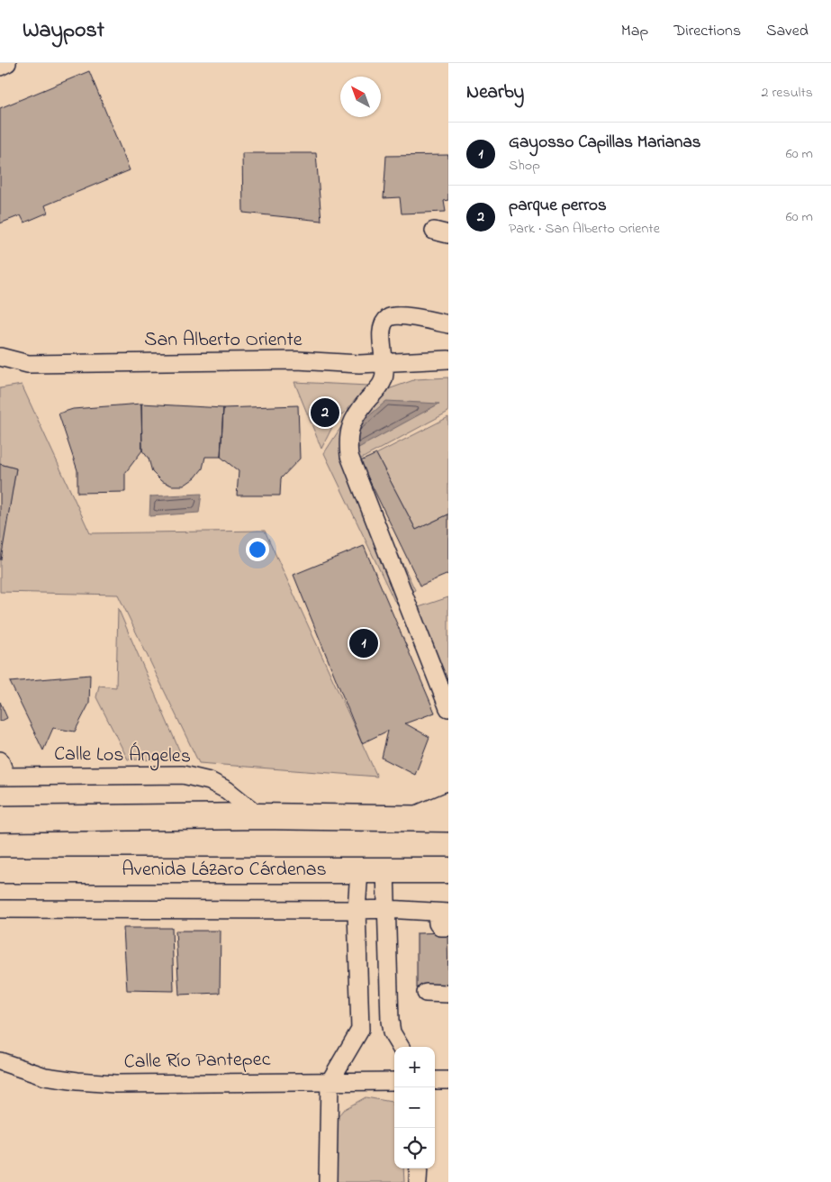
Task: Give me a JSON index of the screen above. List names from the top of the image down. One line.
{"streets":{"highway":["Avenida Lázaro Cárdenas"],"street":["San Alberto Oriente","Calle Los Ángeles","Calle Río Pantepec"]},"north":"top left","page":{"header":"Waypost","nav":["Map","Directions","Saved"],"heading":["Nearby","2 results"],"list":[{"mark":"1","name":"Gayosso Capillas Marianas","note":"Shop","value":"60 m"},{"mark":"2","name":"parque perros","note":"Park · San Alberto Oriente","value":"60 m"}],"pins":["2","1"],"map_buttons":["+","−"]}}
